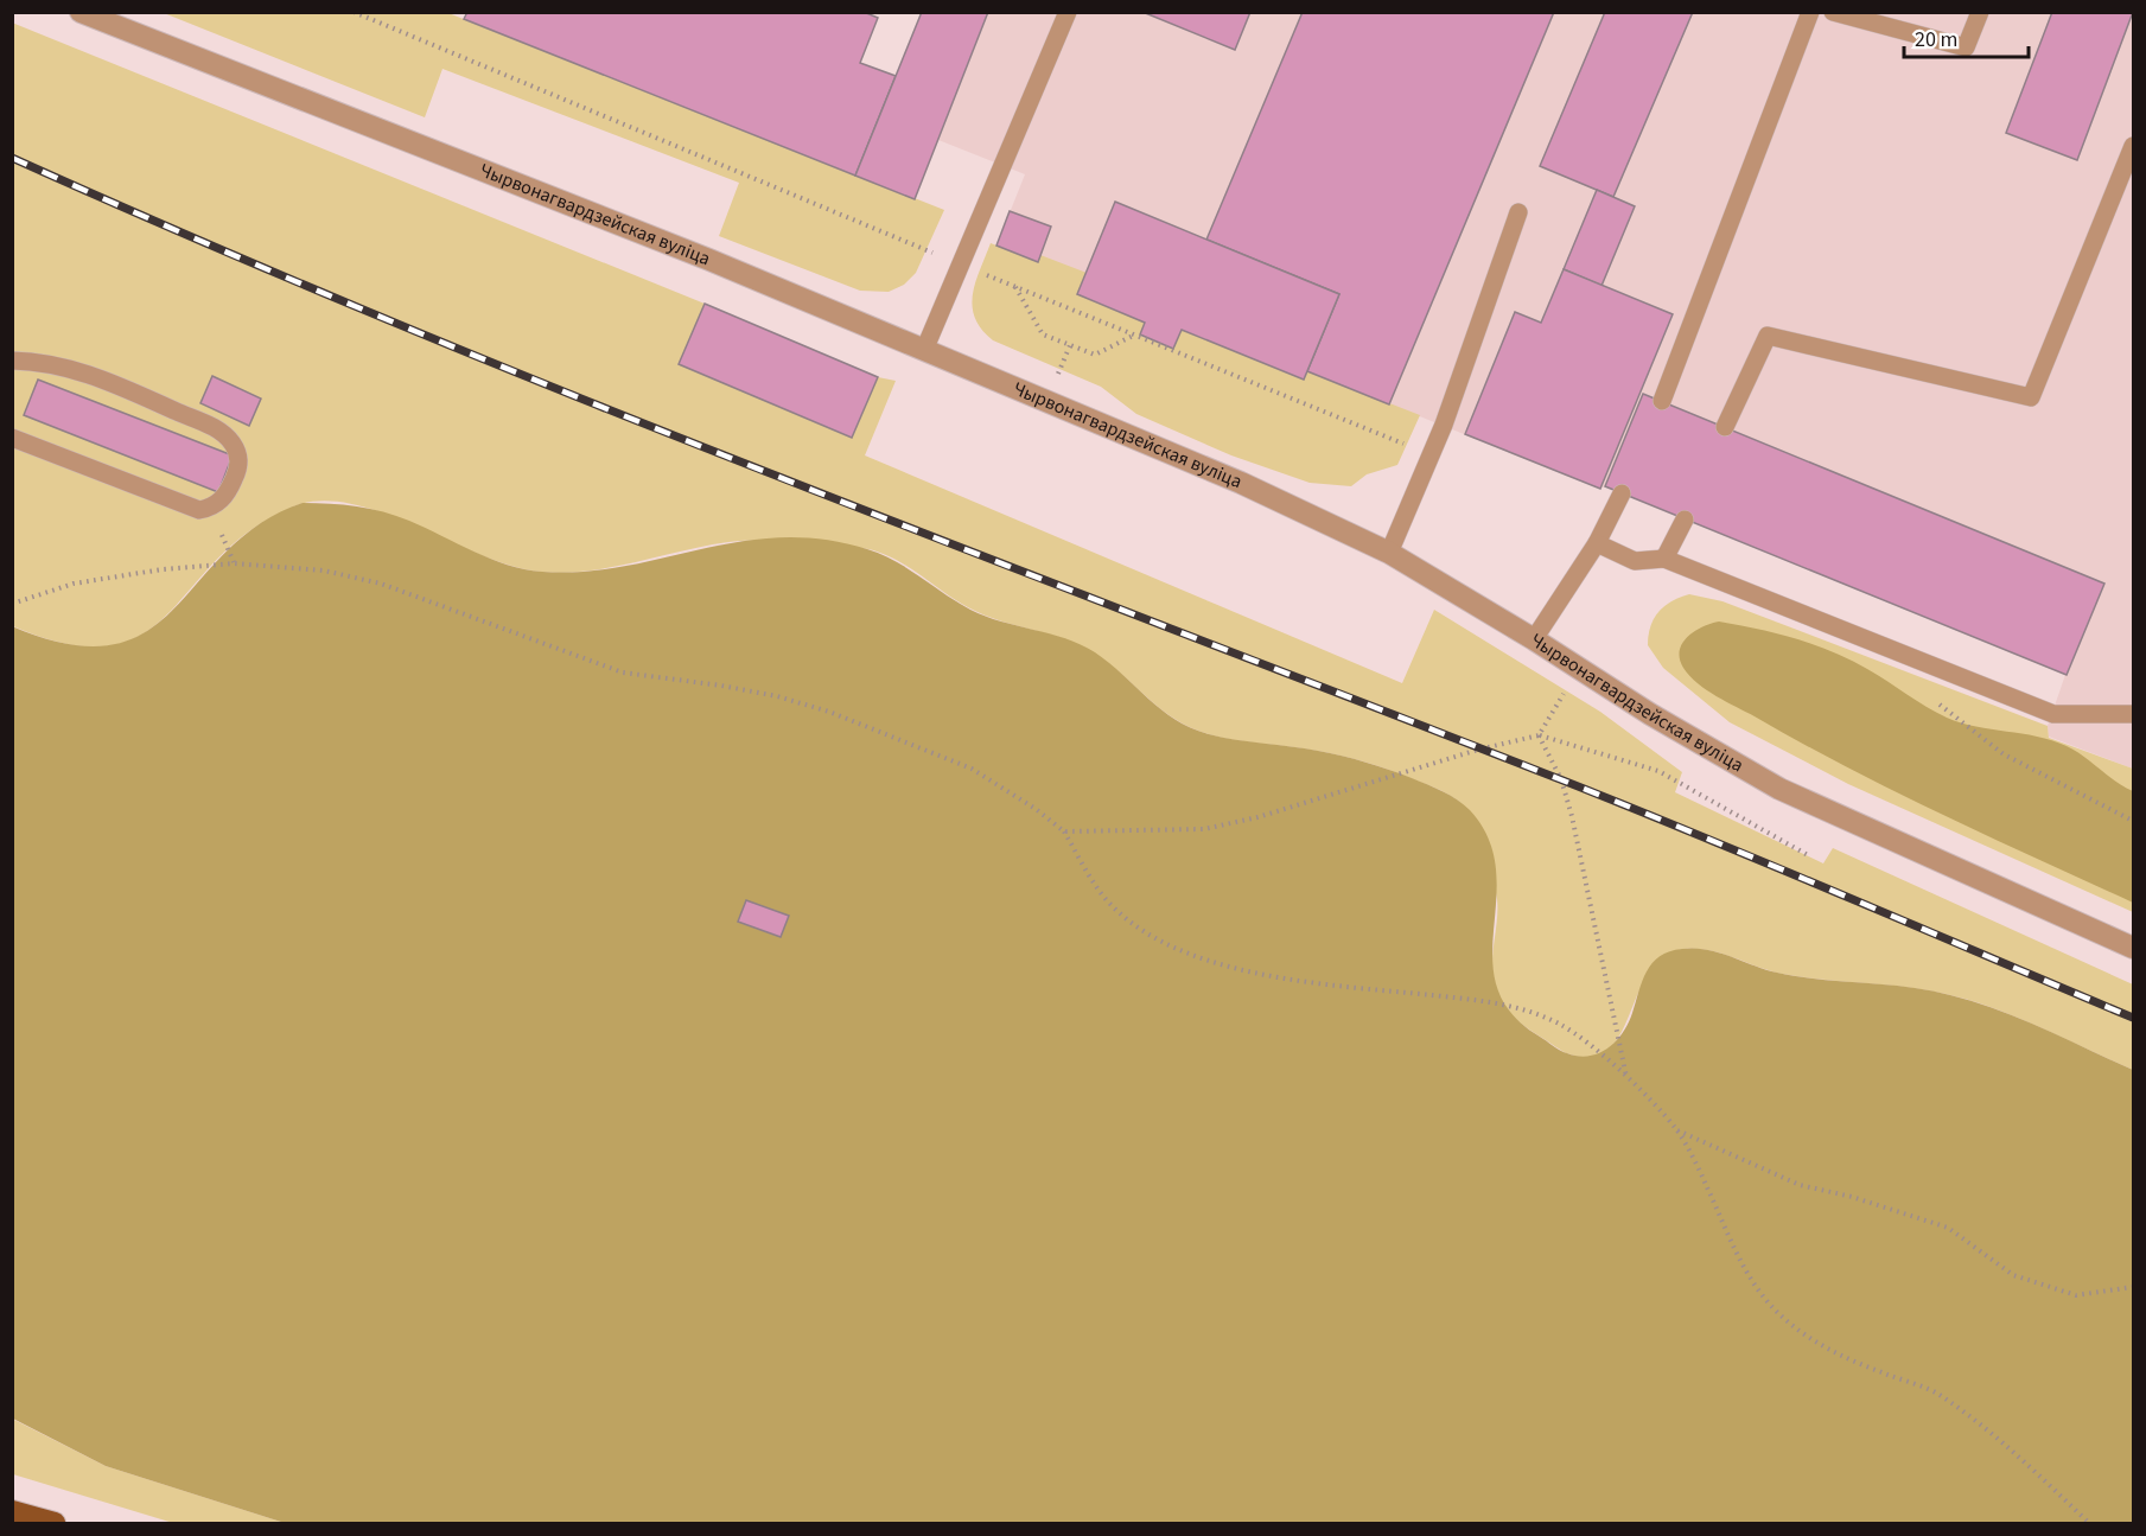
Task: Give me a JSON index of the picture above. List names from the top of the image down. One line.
{"streets":{"street":["Чырвонагвардзейская вуліца"]},"scale_bar":"20 m"}
